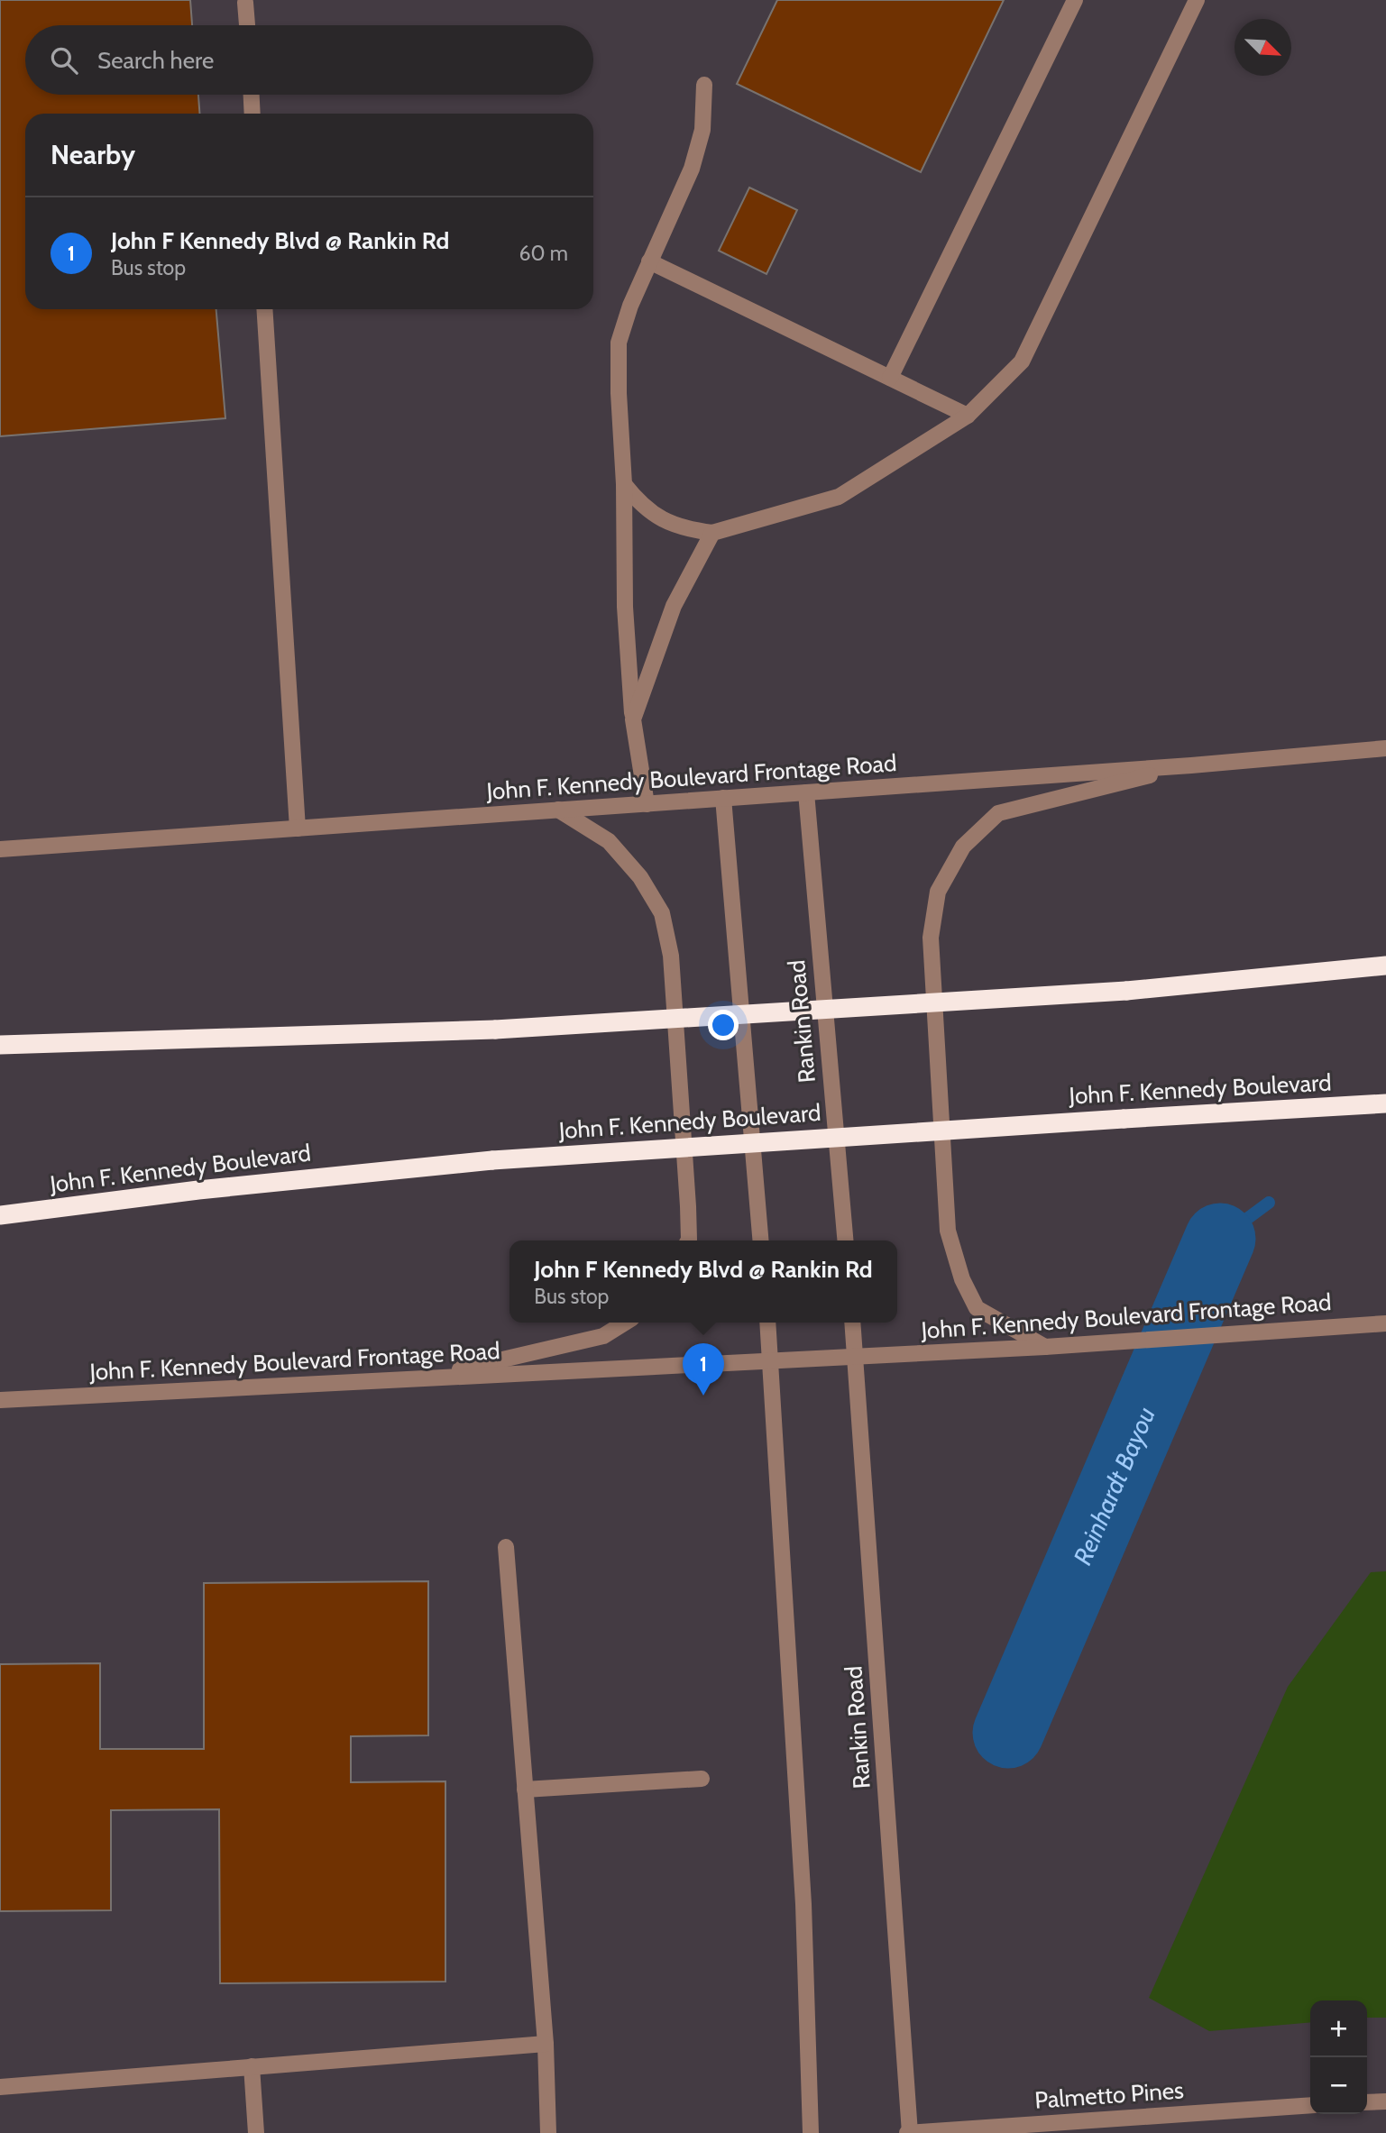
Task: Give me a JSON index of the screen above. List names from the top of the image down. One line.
{"streets":{"highway":["John F. Kennedy Boulevard"],"street":["John F. Kennedy Boulevard Frontage Road","Rankin Road","Palmetto Pines"]},"crossings":[["John F. Kennedy Boulevard Frontage Road","Rankin Road"],["Rankin Road","Palmetto Pines"]],"water":["Reinhardt Bayou"],"north":"bottom right","page":{"search":"Search here","heading":"Nearby","list":[{"mark":"1","name":"John F Kennedy Blvd @ Rankin Rd","note":"Bus stop","value":"60 m"}],"popup":["John F Kennedy Blvd @ Rankin Rd","Bus stop"],"pins":"1","map_buttons":["+","−"]}}
